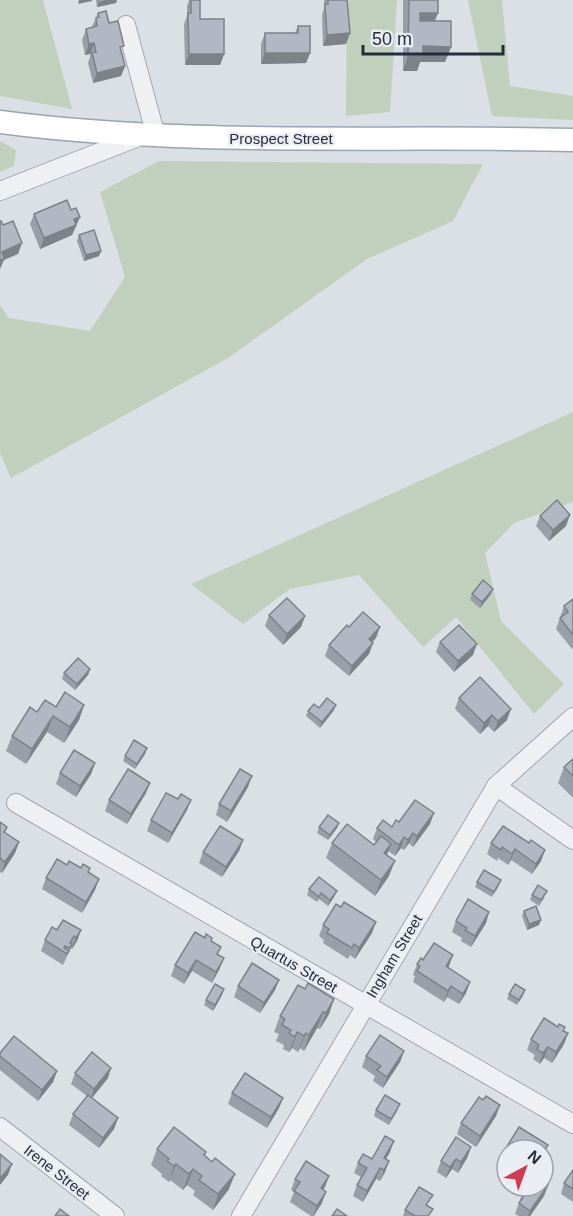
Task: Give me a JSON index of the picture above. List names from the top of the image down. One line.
{"streets":{"main road":["Prospect Street"],"street":["Ingham Street","Quartus Street","Irene Street"]},"crossings":[["Ingham Street","Quartus Street"]],"scale_bar":"50 m","north":"top right"}
